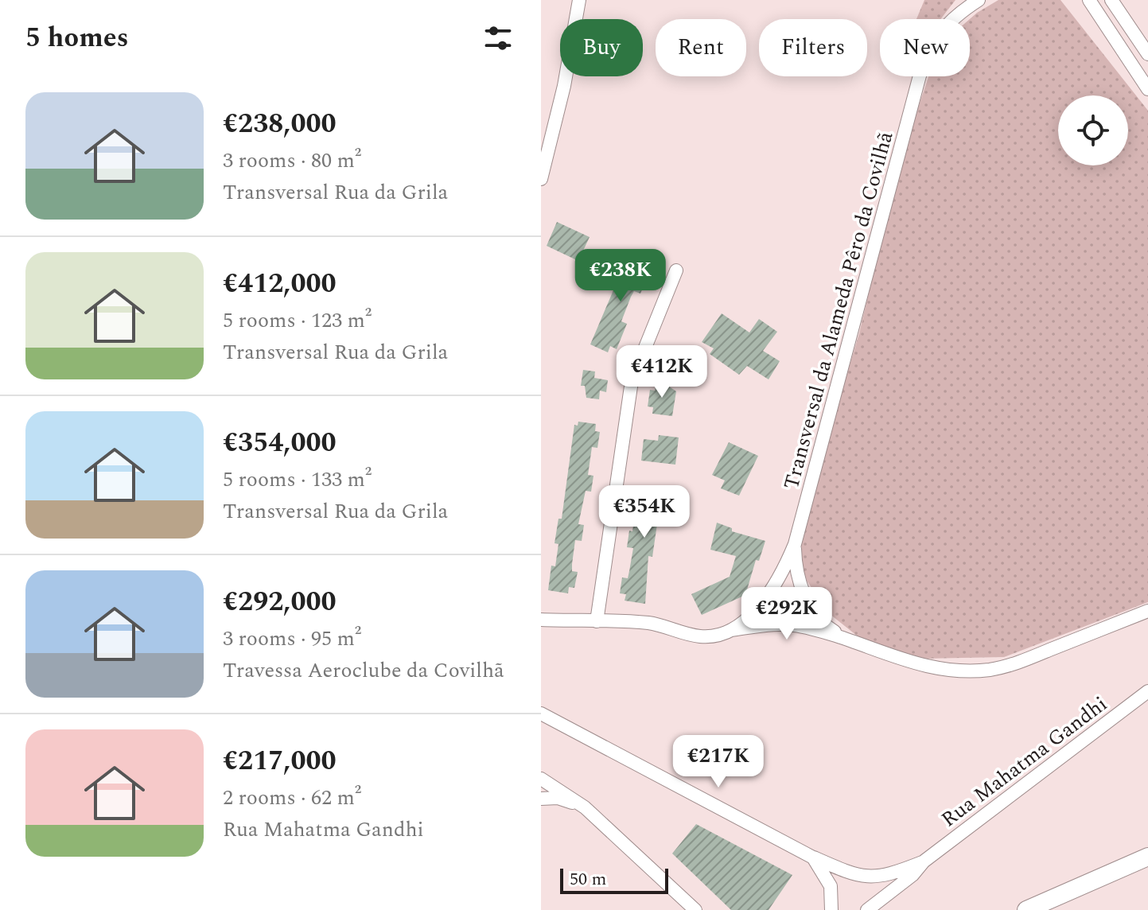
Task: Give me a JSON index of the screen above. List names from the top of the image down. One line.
{"streets":{"street":["Transversal da Alameda Pêro da Covilhã","Rua Mahatma Gandhi"]},"scale_bar":"50 m","page":{"heading":"5 homes","chip":["Buy","Rent","Filters","New"],"list":[{"name":"€238,000","note":"3 rooms · 80 m² · Transversal Rua da Grila"},{"name":"€412,000","note":"5 rooms · 123 m² · Transversal Rua da Grila"},{"name":"€354,000","note":"5 rooms · 133 m² · Transversal Rua da Grila"},{"name":"€292,000","note":"3 rooms · 95 m² · Travessa Aeroclube da Covilhã"},{"name":"€217,000","note":"2 rooms · 62 m² · Rua Mahatma Gandhi"}],"price":["€238K","€412K","€354K","€292K","€217K"],"scale":"50 m"}}
